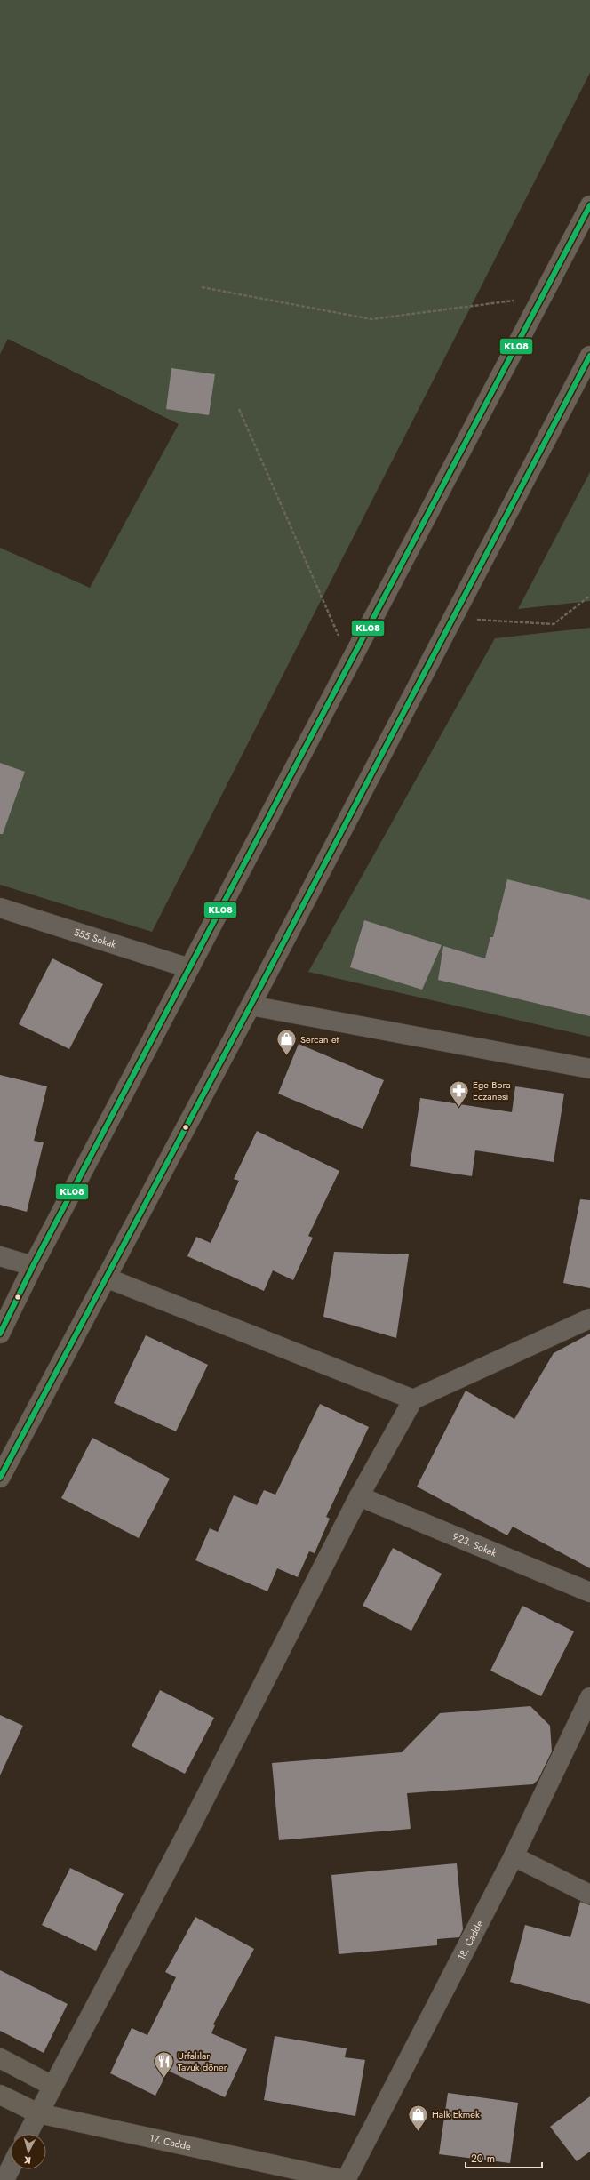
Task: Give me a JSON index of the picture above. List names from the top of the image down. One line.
{"streets":{"main road":["17. Cadde"],"street":["555 Sokak","923. Sokak","18. Cadde"]},"crossings":[["18. Cadde","17. Cadde"]],"places":{"shop":["Sercan et","Halk Ekmek"],"pharmacy":["Ege Bora Eczanesi"],"restaurant":["Urfalılar Tavuk döner"]},"lines":["transit line KL08"],"scale_bar":"20 m","north":"bottom"}
